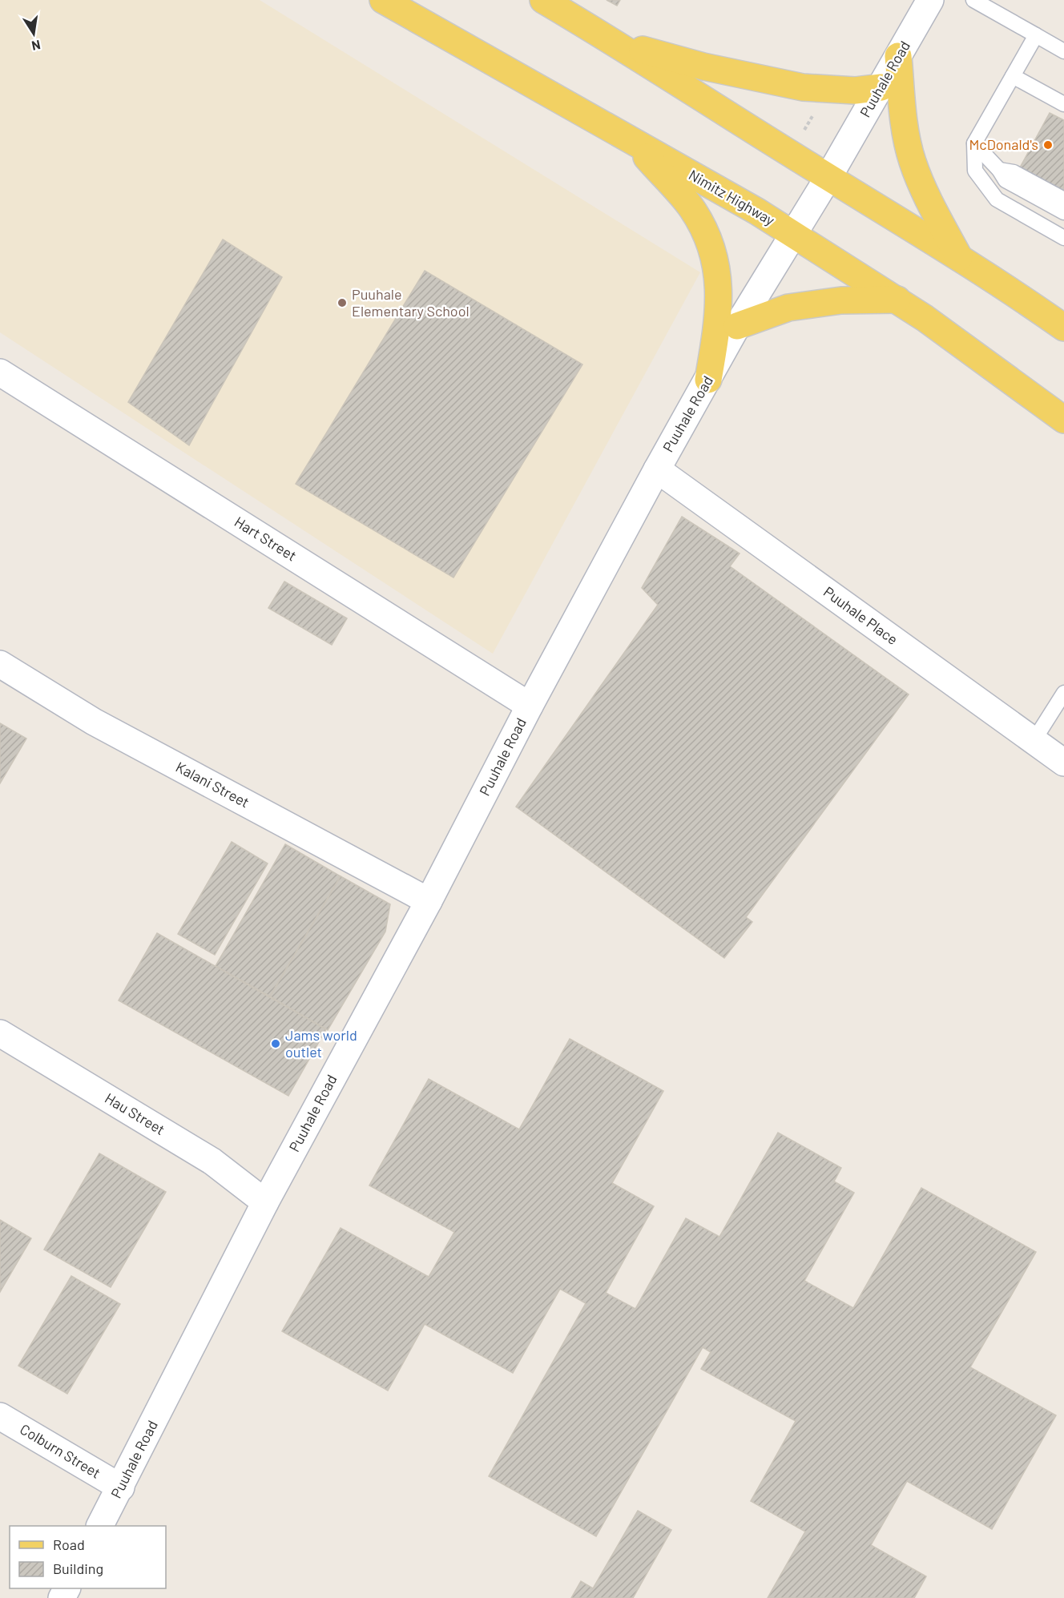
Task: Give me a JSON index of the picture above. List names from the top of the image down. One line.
{"streets":{"main road":["Nimitz Highway"],"street":["Puuhale Road","Hart Street","Puuhale Place","Kalani Street","Hau Street","Colburn Street"]},"crossings":[["Puuhale Road","Nimitz Highway"],["Puuhale Road","Hart Street"],["Puuhale Road","Puuhale Place"],["Puuhale Road","Kalani Street"],["Puuhale Road","Hau Street"],["Puuhale Road","Colburn Street"]],"places":["McDonald's","Puuhale Elementary School","Jams world outlet"],"legend":["Road","Building"],"north":"bottom"}
